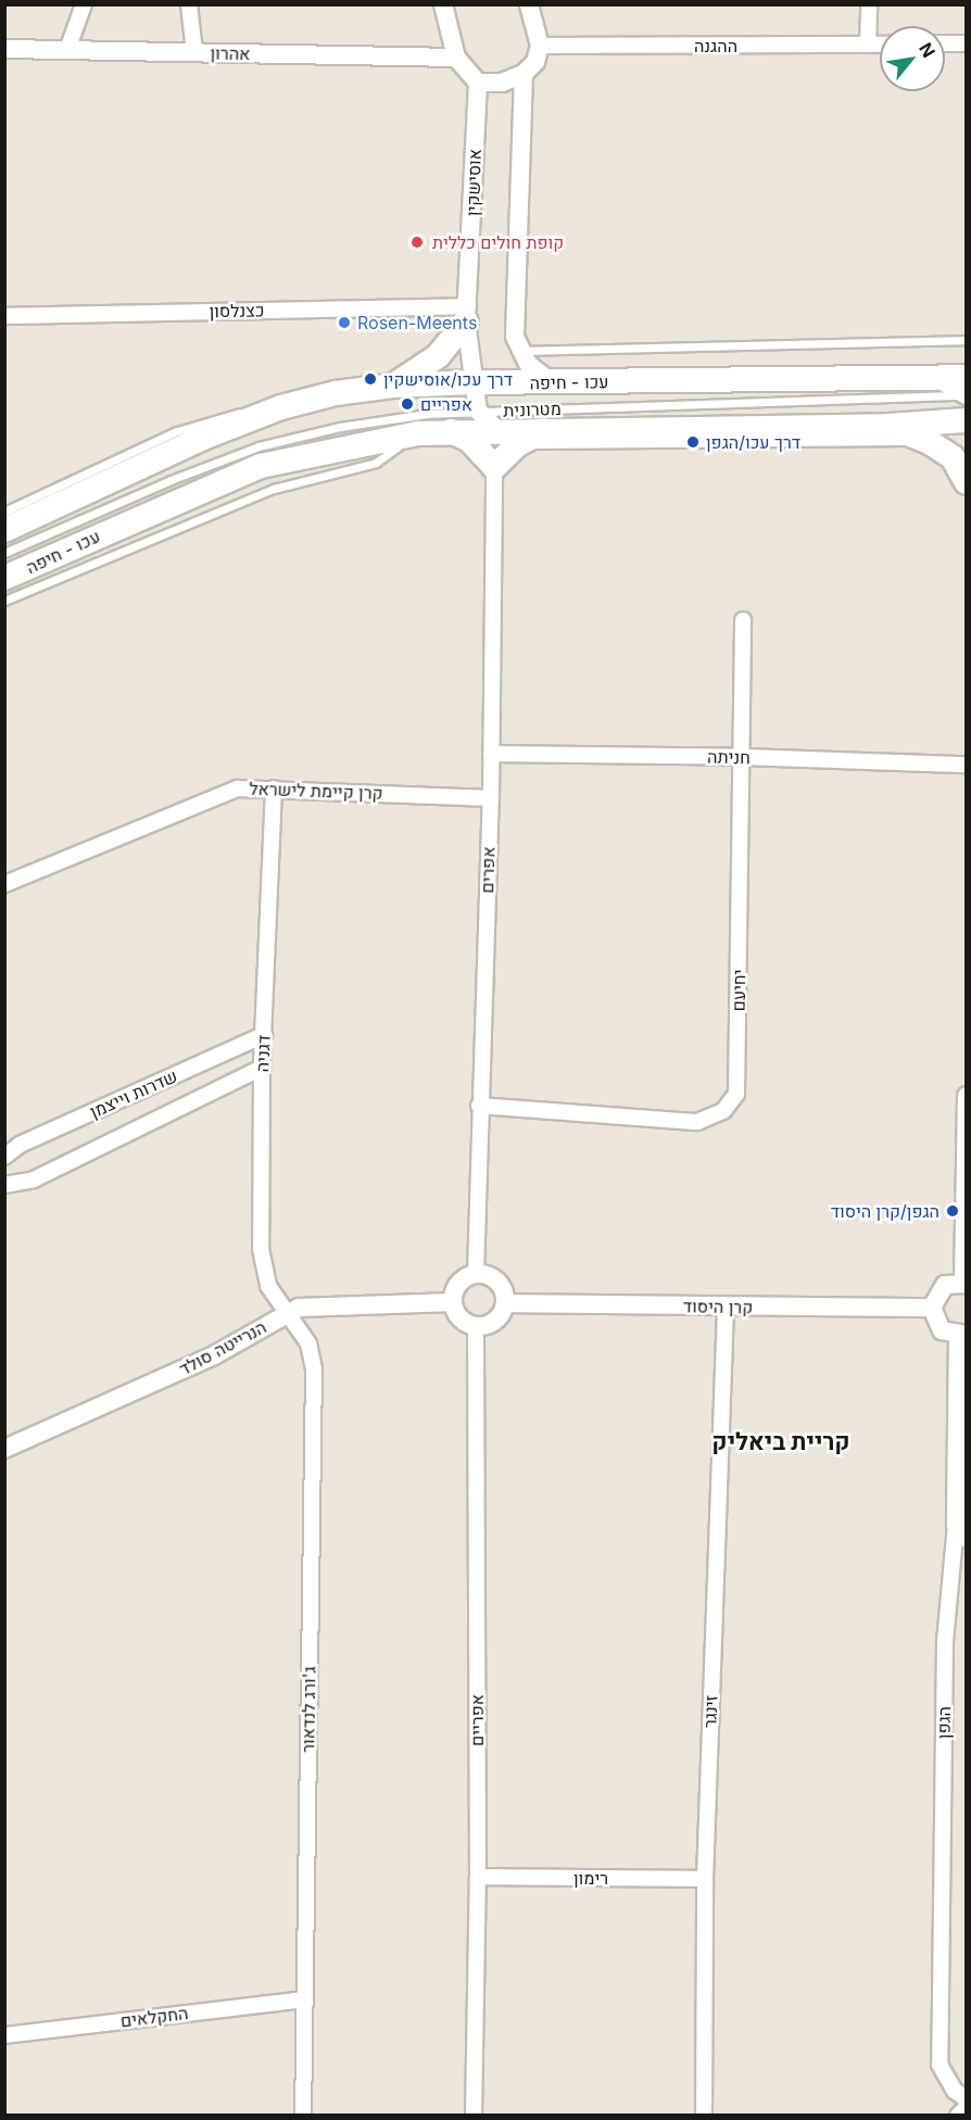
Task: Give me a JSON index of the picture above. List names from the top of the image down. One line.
{"streets":{"highway":["עכו - חיפה"],"street":["ההגנה","אהרון","אוסישקין","כצנלסון","חניתה","קרן קיימת לישראל","אפרים","יחיעם","דגניה","שדרות וייצמן","קרן היסוד","הנרייטה סולד","ג'ורג לנדאור","זינגר","אפריים","הגפן","רימון","החקלאים"],"lane":["מטרונית"]},"crossings":[["אוסישקין","כצנלסון"],["אוסישקין","עכו - חיפה"],["אוסישקין","מטרונית"],["חניתה","אפרים"],["חניתה","יחיעם"],["קרן קיימת לישראל","אפרים"],["קרן קיימת לישראל","דגניה"],["אפרים","יחיעם"],["אפרים","קרן היסוד"],["אפרים","הנרייטה סולד"],["אפרים","אפריים"],["דגניה","שדרות וייצמן"],["דגניה","הנרייטה סולד"],["דגניה","ג'ורג לנדאור"],["קרן היסוד","הנרייטה סולד"],["קרן היסוד","זינגר"],["קרן היסוד","אפריים"],["הנרייטה סולד","ג'ורג לנדאור"],["הנרייטה סולד","אפריים"],["ג'ורג לנדאור","החקלאים"],["זינגר","רימון"],["אפריים","רימון"]],"districts":["קריית ביאליק"],"places":["קופת חולים כללית","Rosen-Meents","דרך עכו/אוסישקין","אפריים","דרך עכו/הגפן","הגפן/קרן היסוד"],"north":"top right"}
